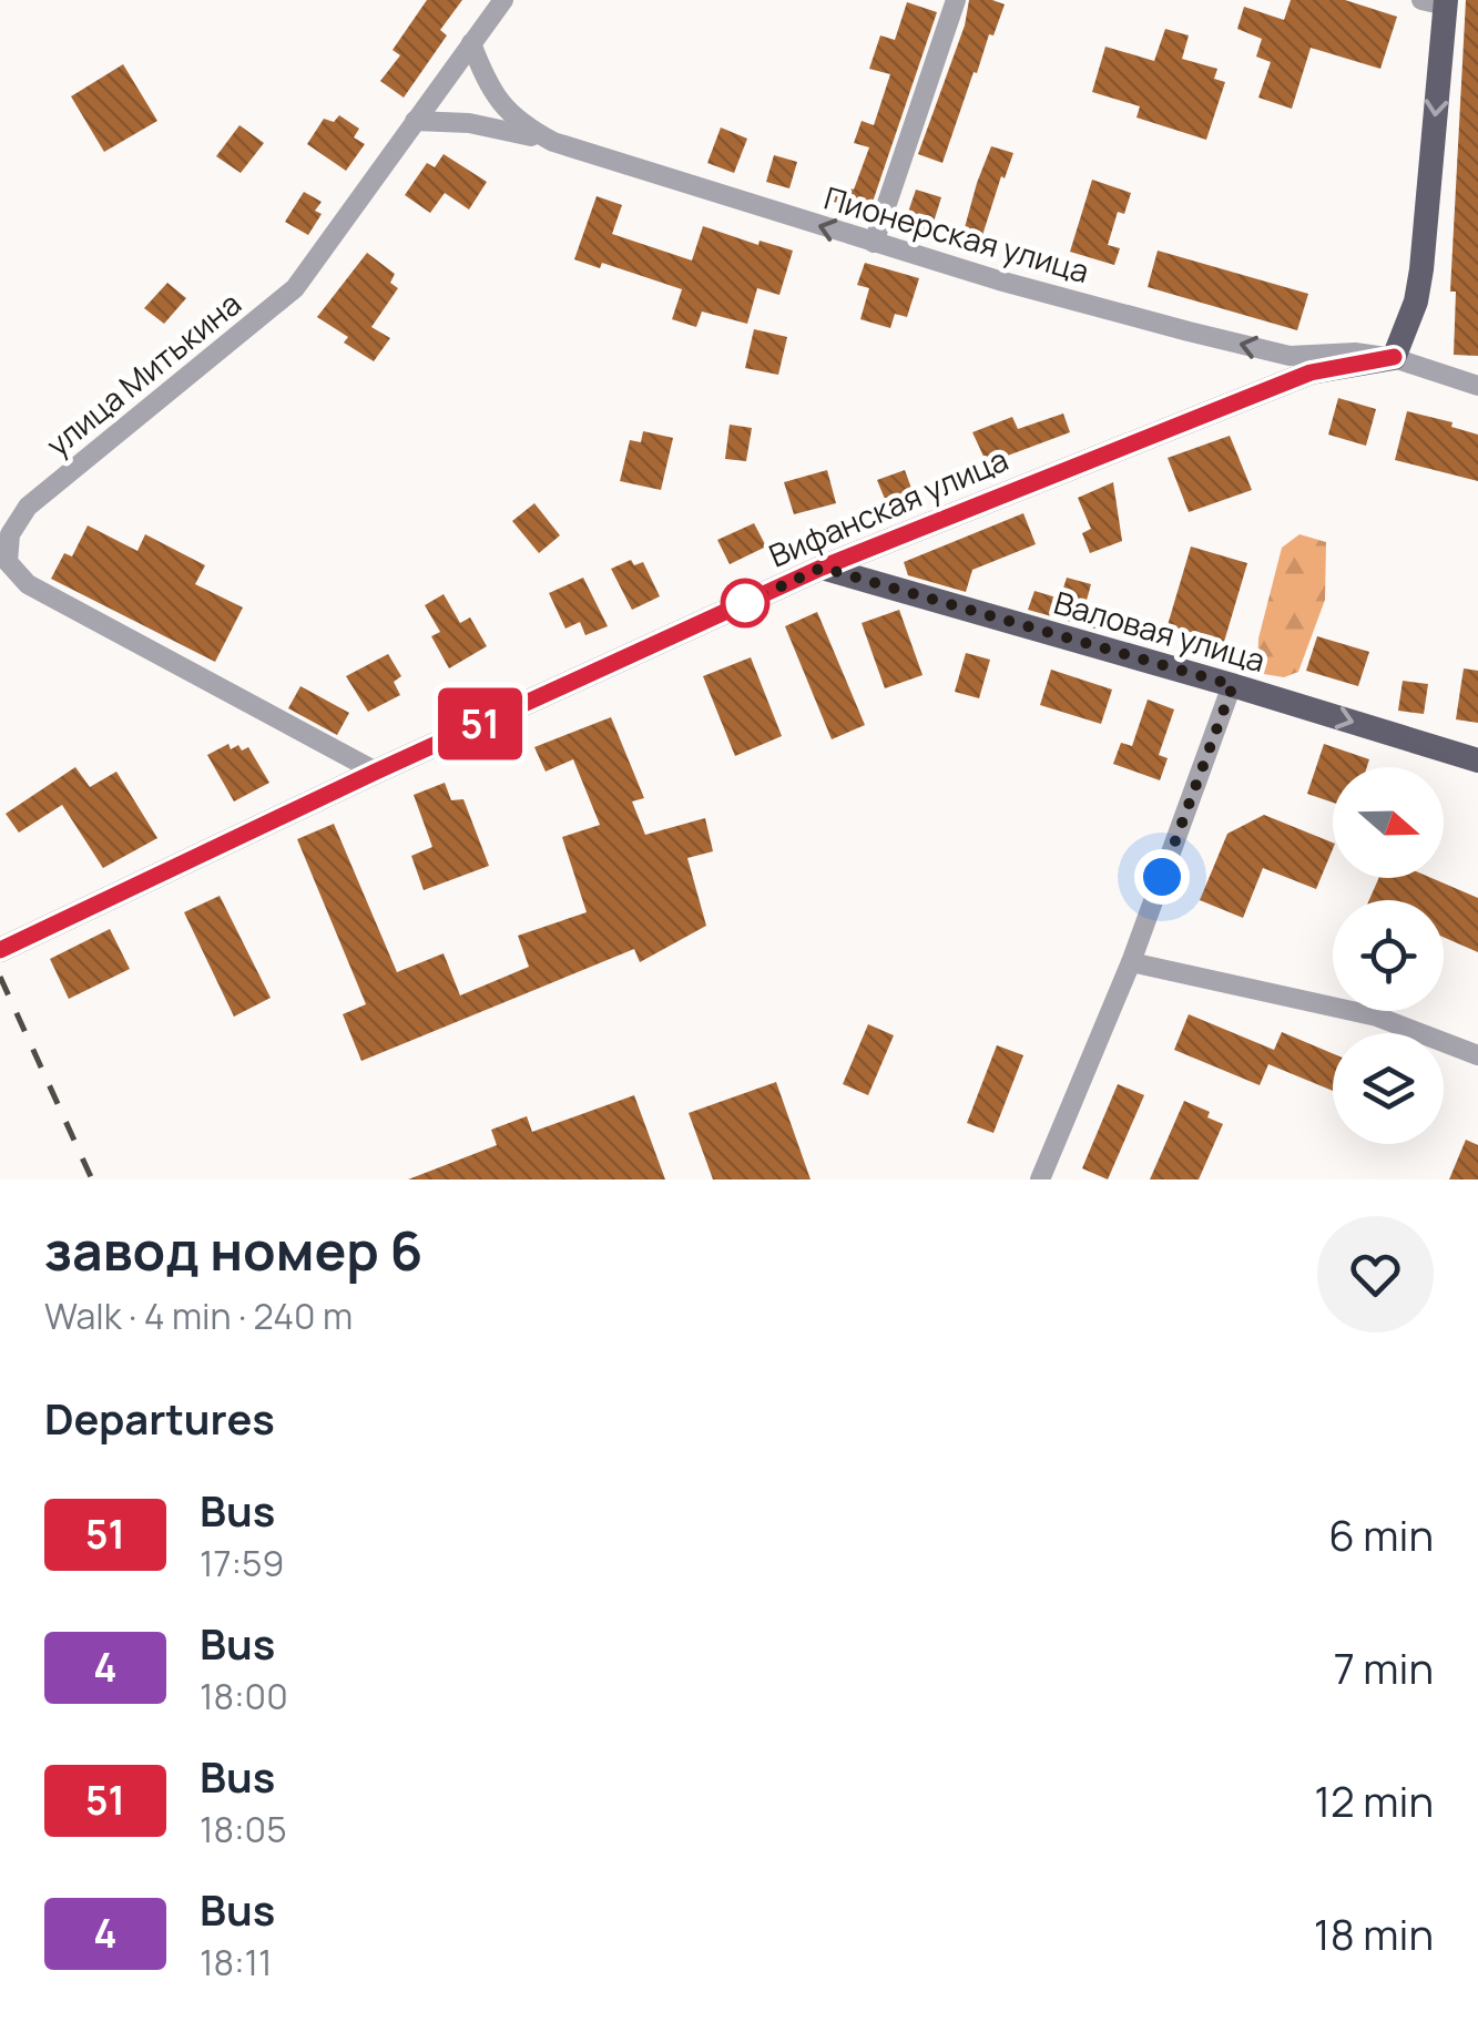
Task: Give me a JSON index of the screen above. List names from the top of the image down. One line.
{"streets":{"main road":["Вифанская улица","Валовая улица"],"street":["Пионерская улица","улица Митькина"]},"crossings":[["Пионерская улица","улица Митькина"],["Пионерская улица","Вифанская улица"],["улица Митькина","Вифанская улица"],["Вифанская улица","Валовая улица"]],"one_way":["Пионерская улица","Валовая улица"],"lines":["bus line 51"],"north":"right","page":{"on_map":"51","heading":[["завод номер 6","Walk · 4 min · 240 m"],"Departures"],"list":[{"mark":"51","name":"Bus","note":"17:59","value":"6 min"},{"mark":"4","name":"Bus","note":"18:00","value":"7 min"},{"mark":"51","name":"Bus","note":"18:05","value":"12 min"},{"mark":"4","name":"Bus","note":"18:11","value":"18 min"}]}}
